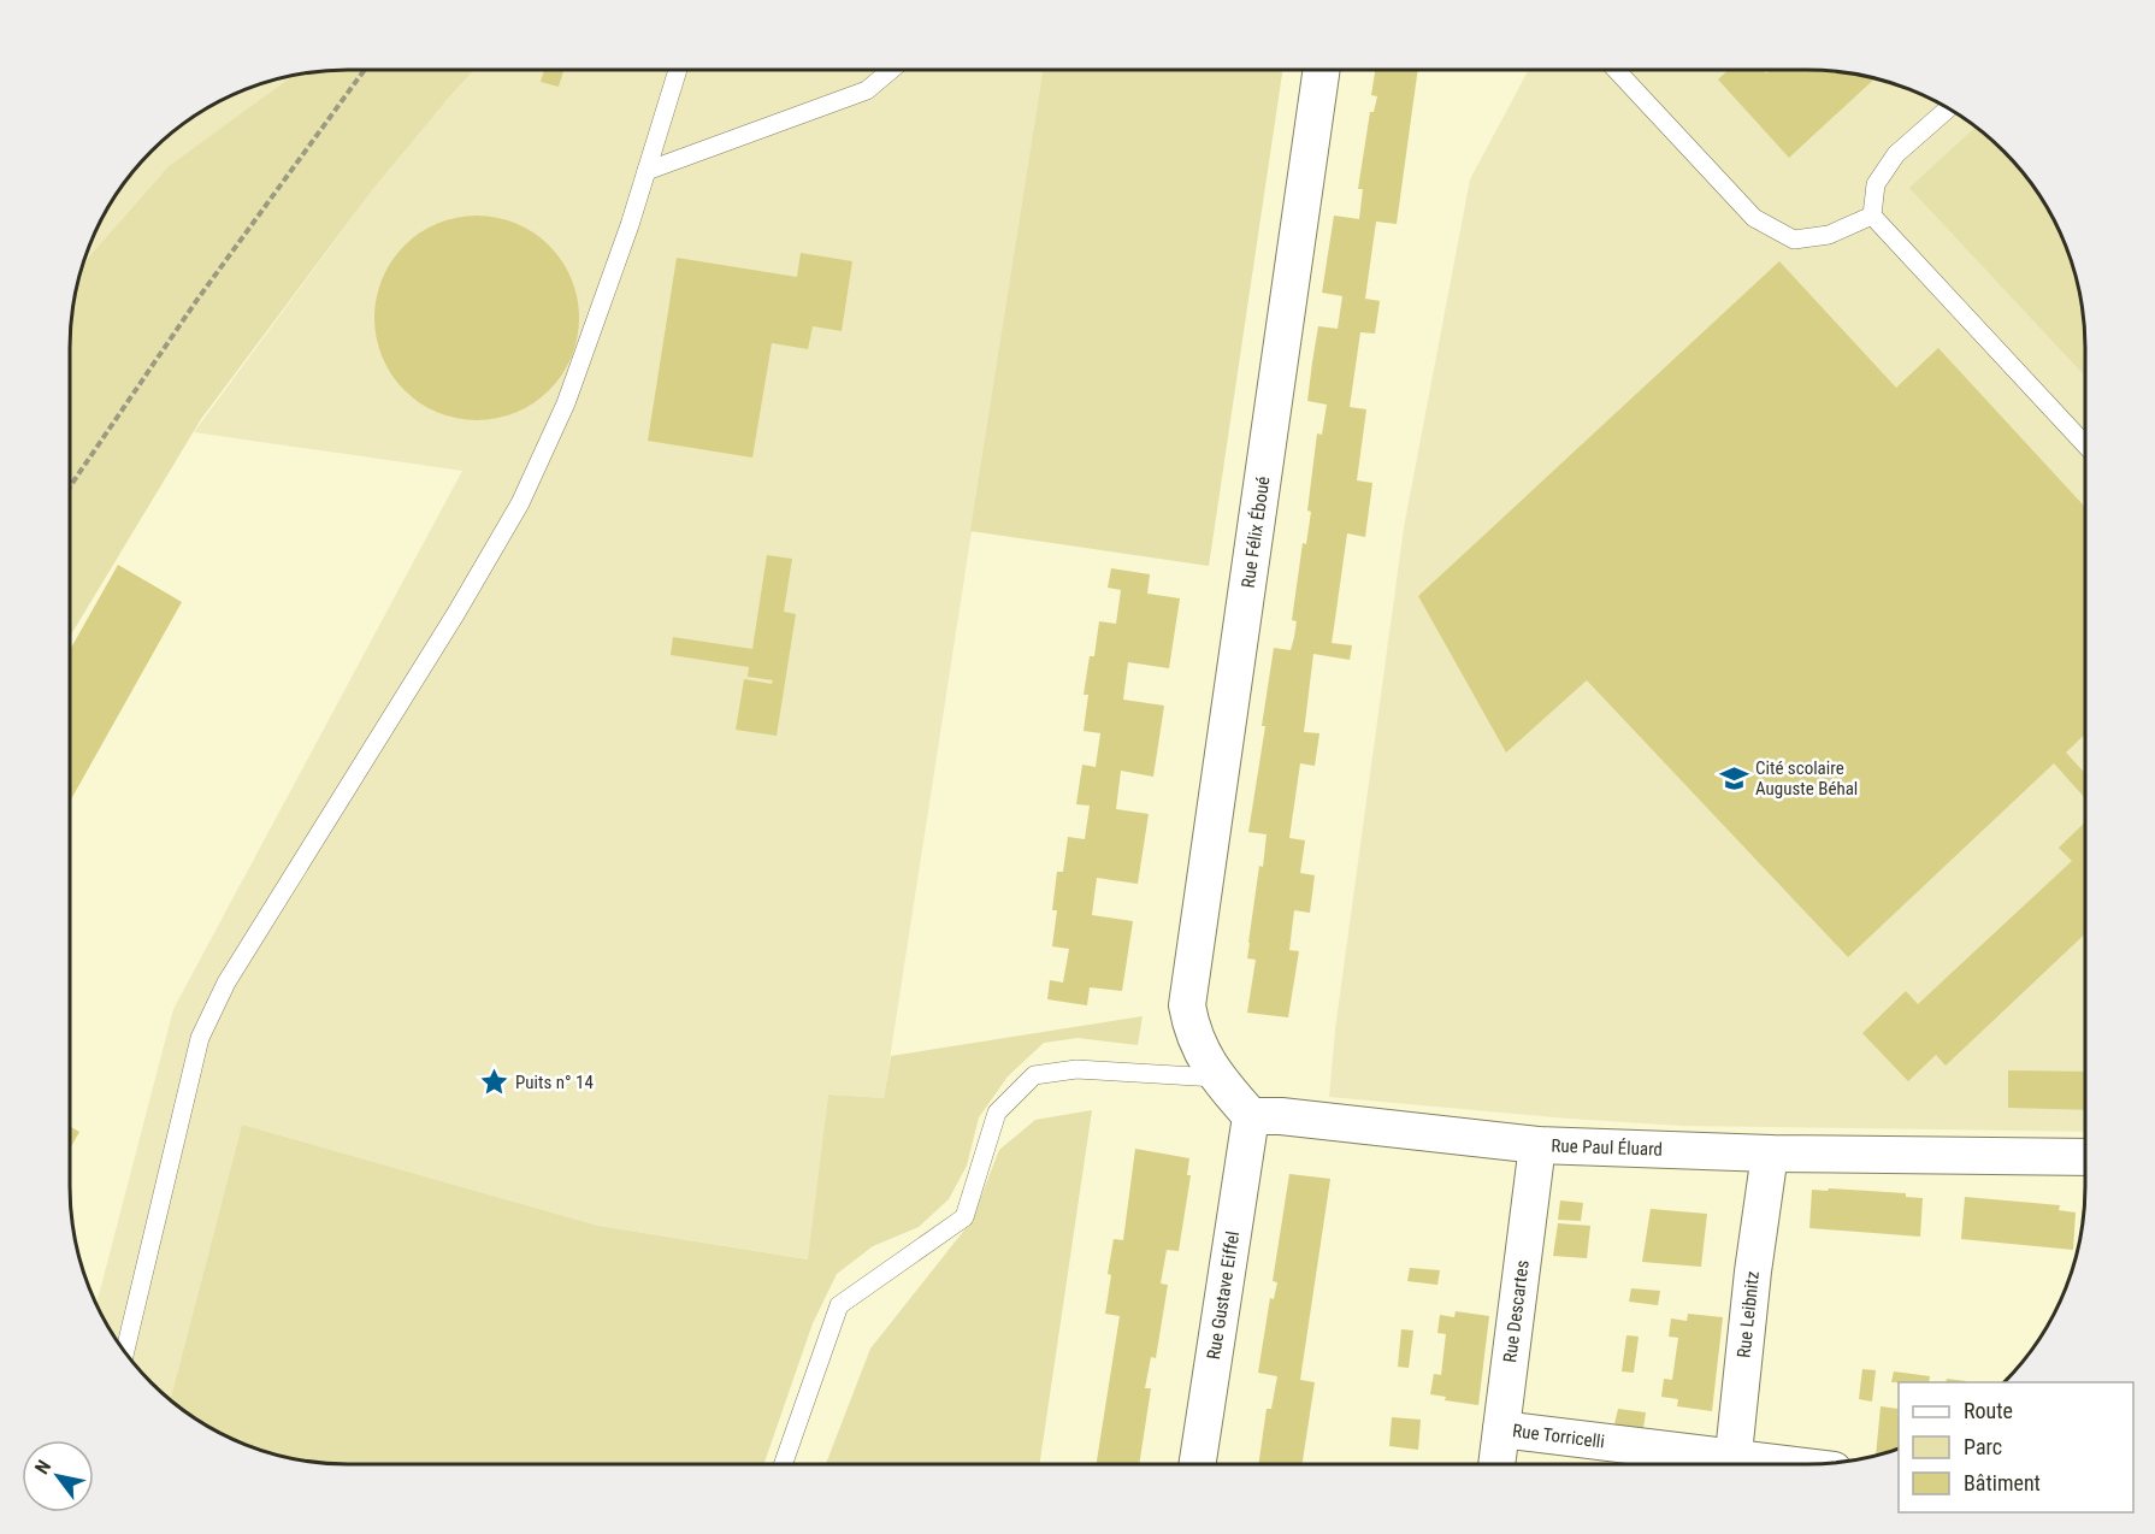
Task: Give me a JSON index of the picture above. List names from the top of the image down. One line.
{"streets":{"street":["Rue Félix Éboué","Rue Paul Éluard","Rue Gustave Eiffel","Rue Descartes","Rue Leibnitz","Rue Torricelli"]},"crossings":[["Rue Paul Éluard","Rue Gustave Eiffel"],["Rue Paul Éluard","Rue Descartes"],["Rue Paul Éluard","Rue Leibnitz"],["Rue Descartes","Rue Torricelli"]],"places":{"school or university":["Cité scolaire Auguste Béhal"],"place":["Puits n° 14"]},"legend":["Route","Parc","Bâtiment"],"north":"top left"}
